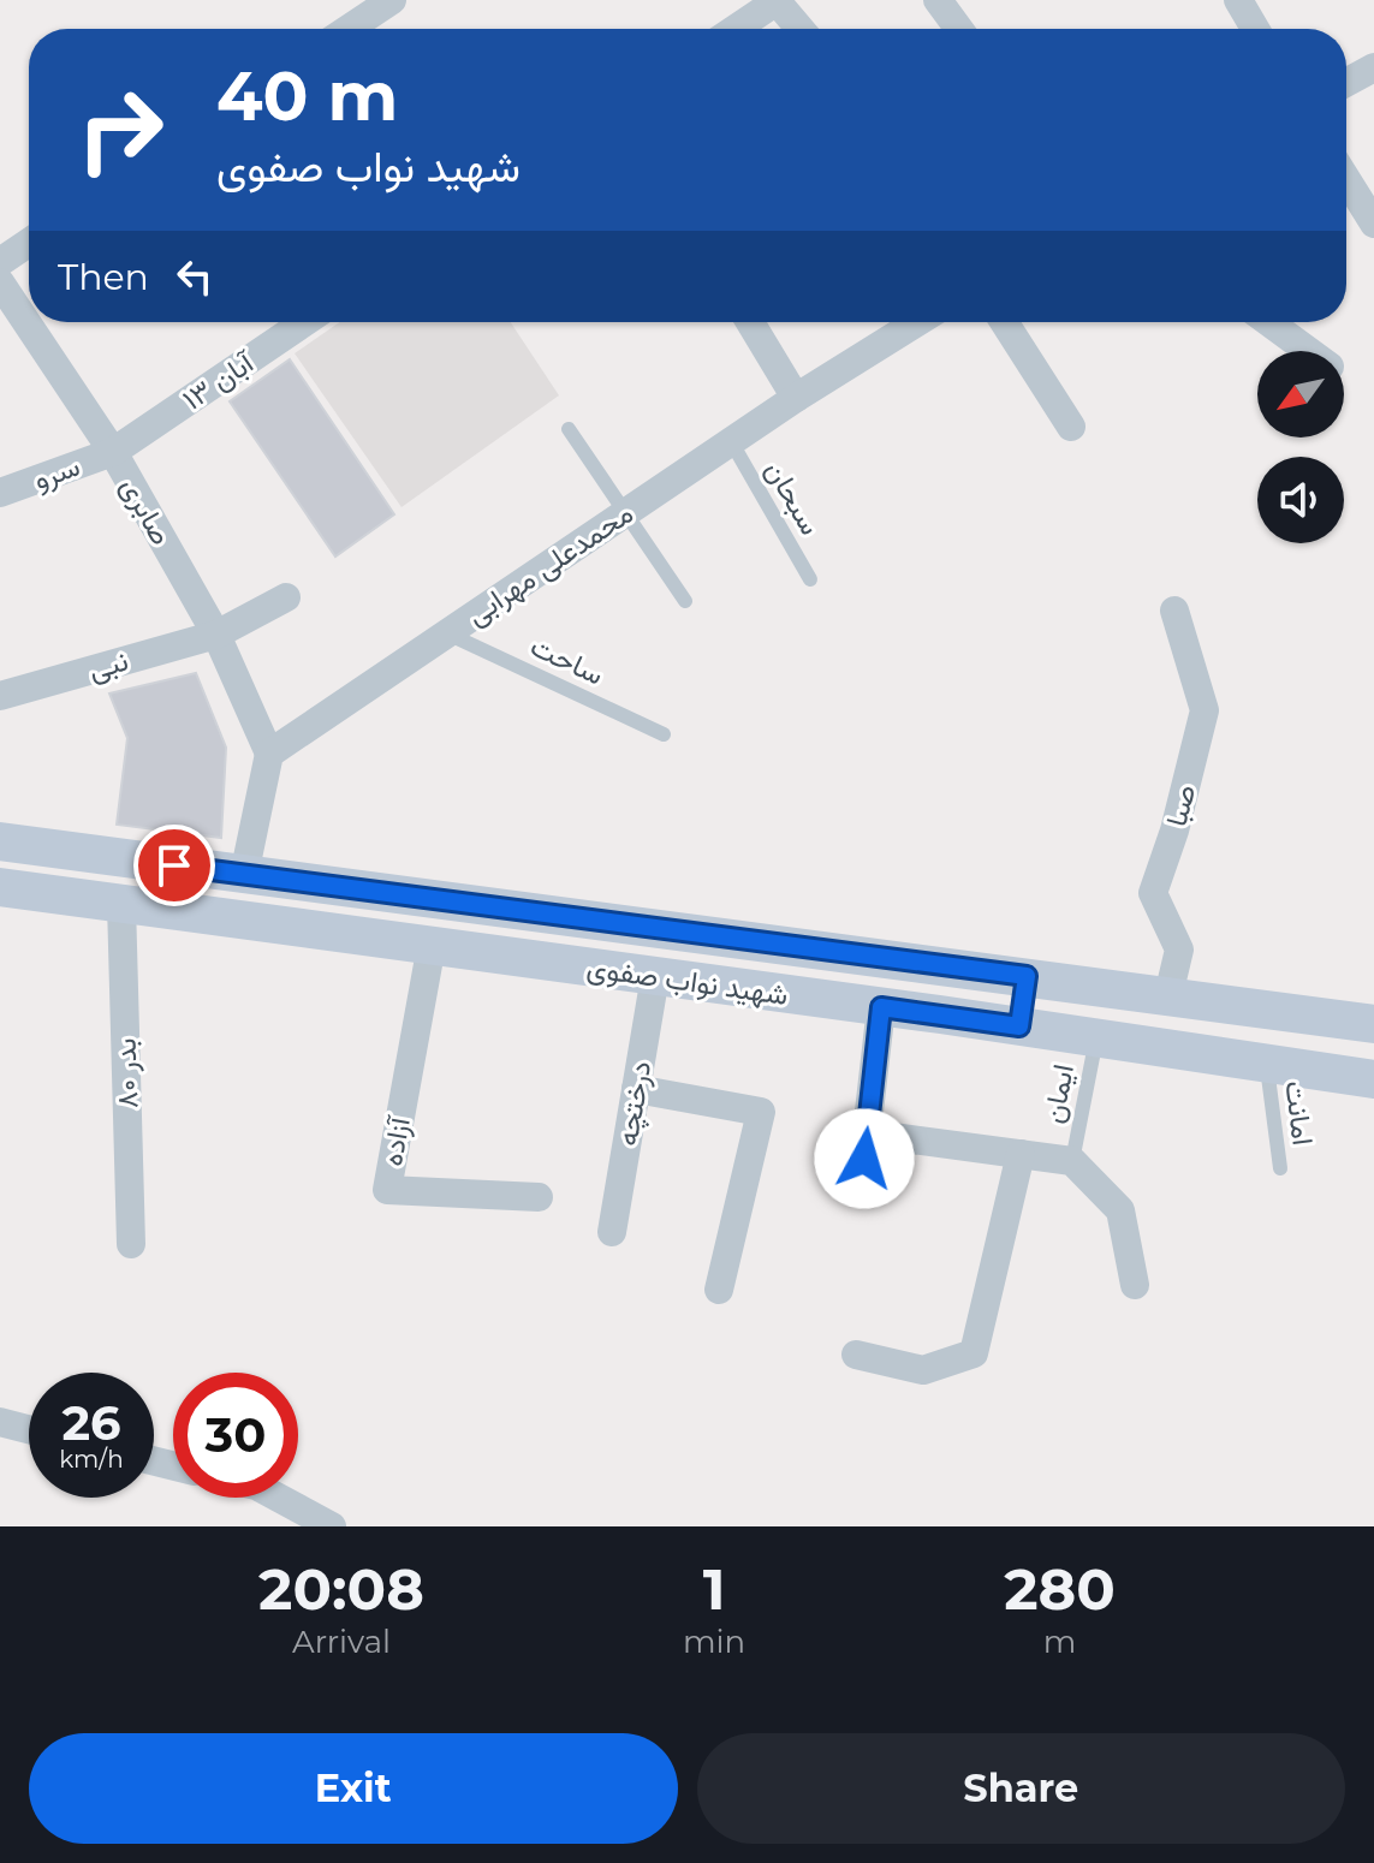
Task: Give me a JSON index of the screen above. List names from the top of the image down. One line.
{"streets":{"main road":["شهید نواب صفوی"],"street":["۱۳ آبان","سرو","صابری","محمدعلی مهرابی","نبی","صبا","بدر ۸۰","درختچه","آزاده"],"lane":["سبحان","ساحت","ایمان","امانت"]},"crossings":[["۱۳ آبان","سرو"],["۱۳ آبان","صابری"],["سرو","صابری"],["سبحان","محمدعلی مهرابی"],["صابری","محمدعلی مهرابی"],["صابری","نبی"],["محمدعلی مهرابی","ساحت"],["صبا","شهید نواب صفوی"],["شهید نواب صفوی","بدر ۸۰"],["شهید نواب صفوی","ایمان"],["شهید نواب صفوی","درختچه"],["شهید نواب صفوی","امانت"],["شهید نواب صفوی","آزاده"]],"north":"bottom left","page":{"turn":["40 m","شهید نواب صفوی"],"then":"Then","speed":"26 km/h","limit":"30","eta":["20:08","Arrival","1","min","280","m"],"buttons":["Exit","Share"]}}
